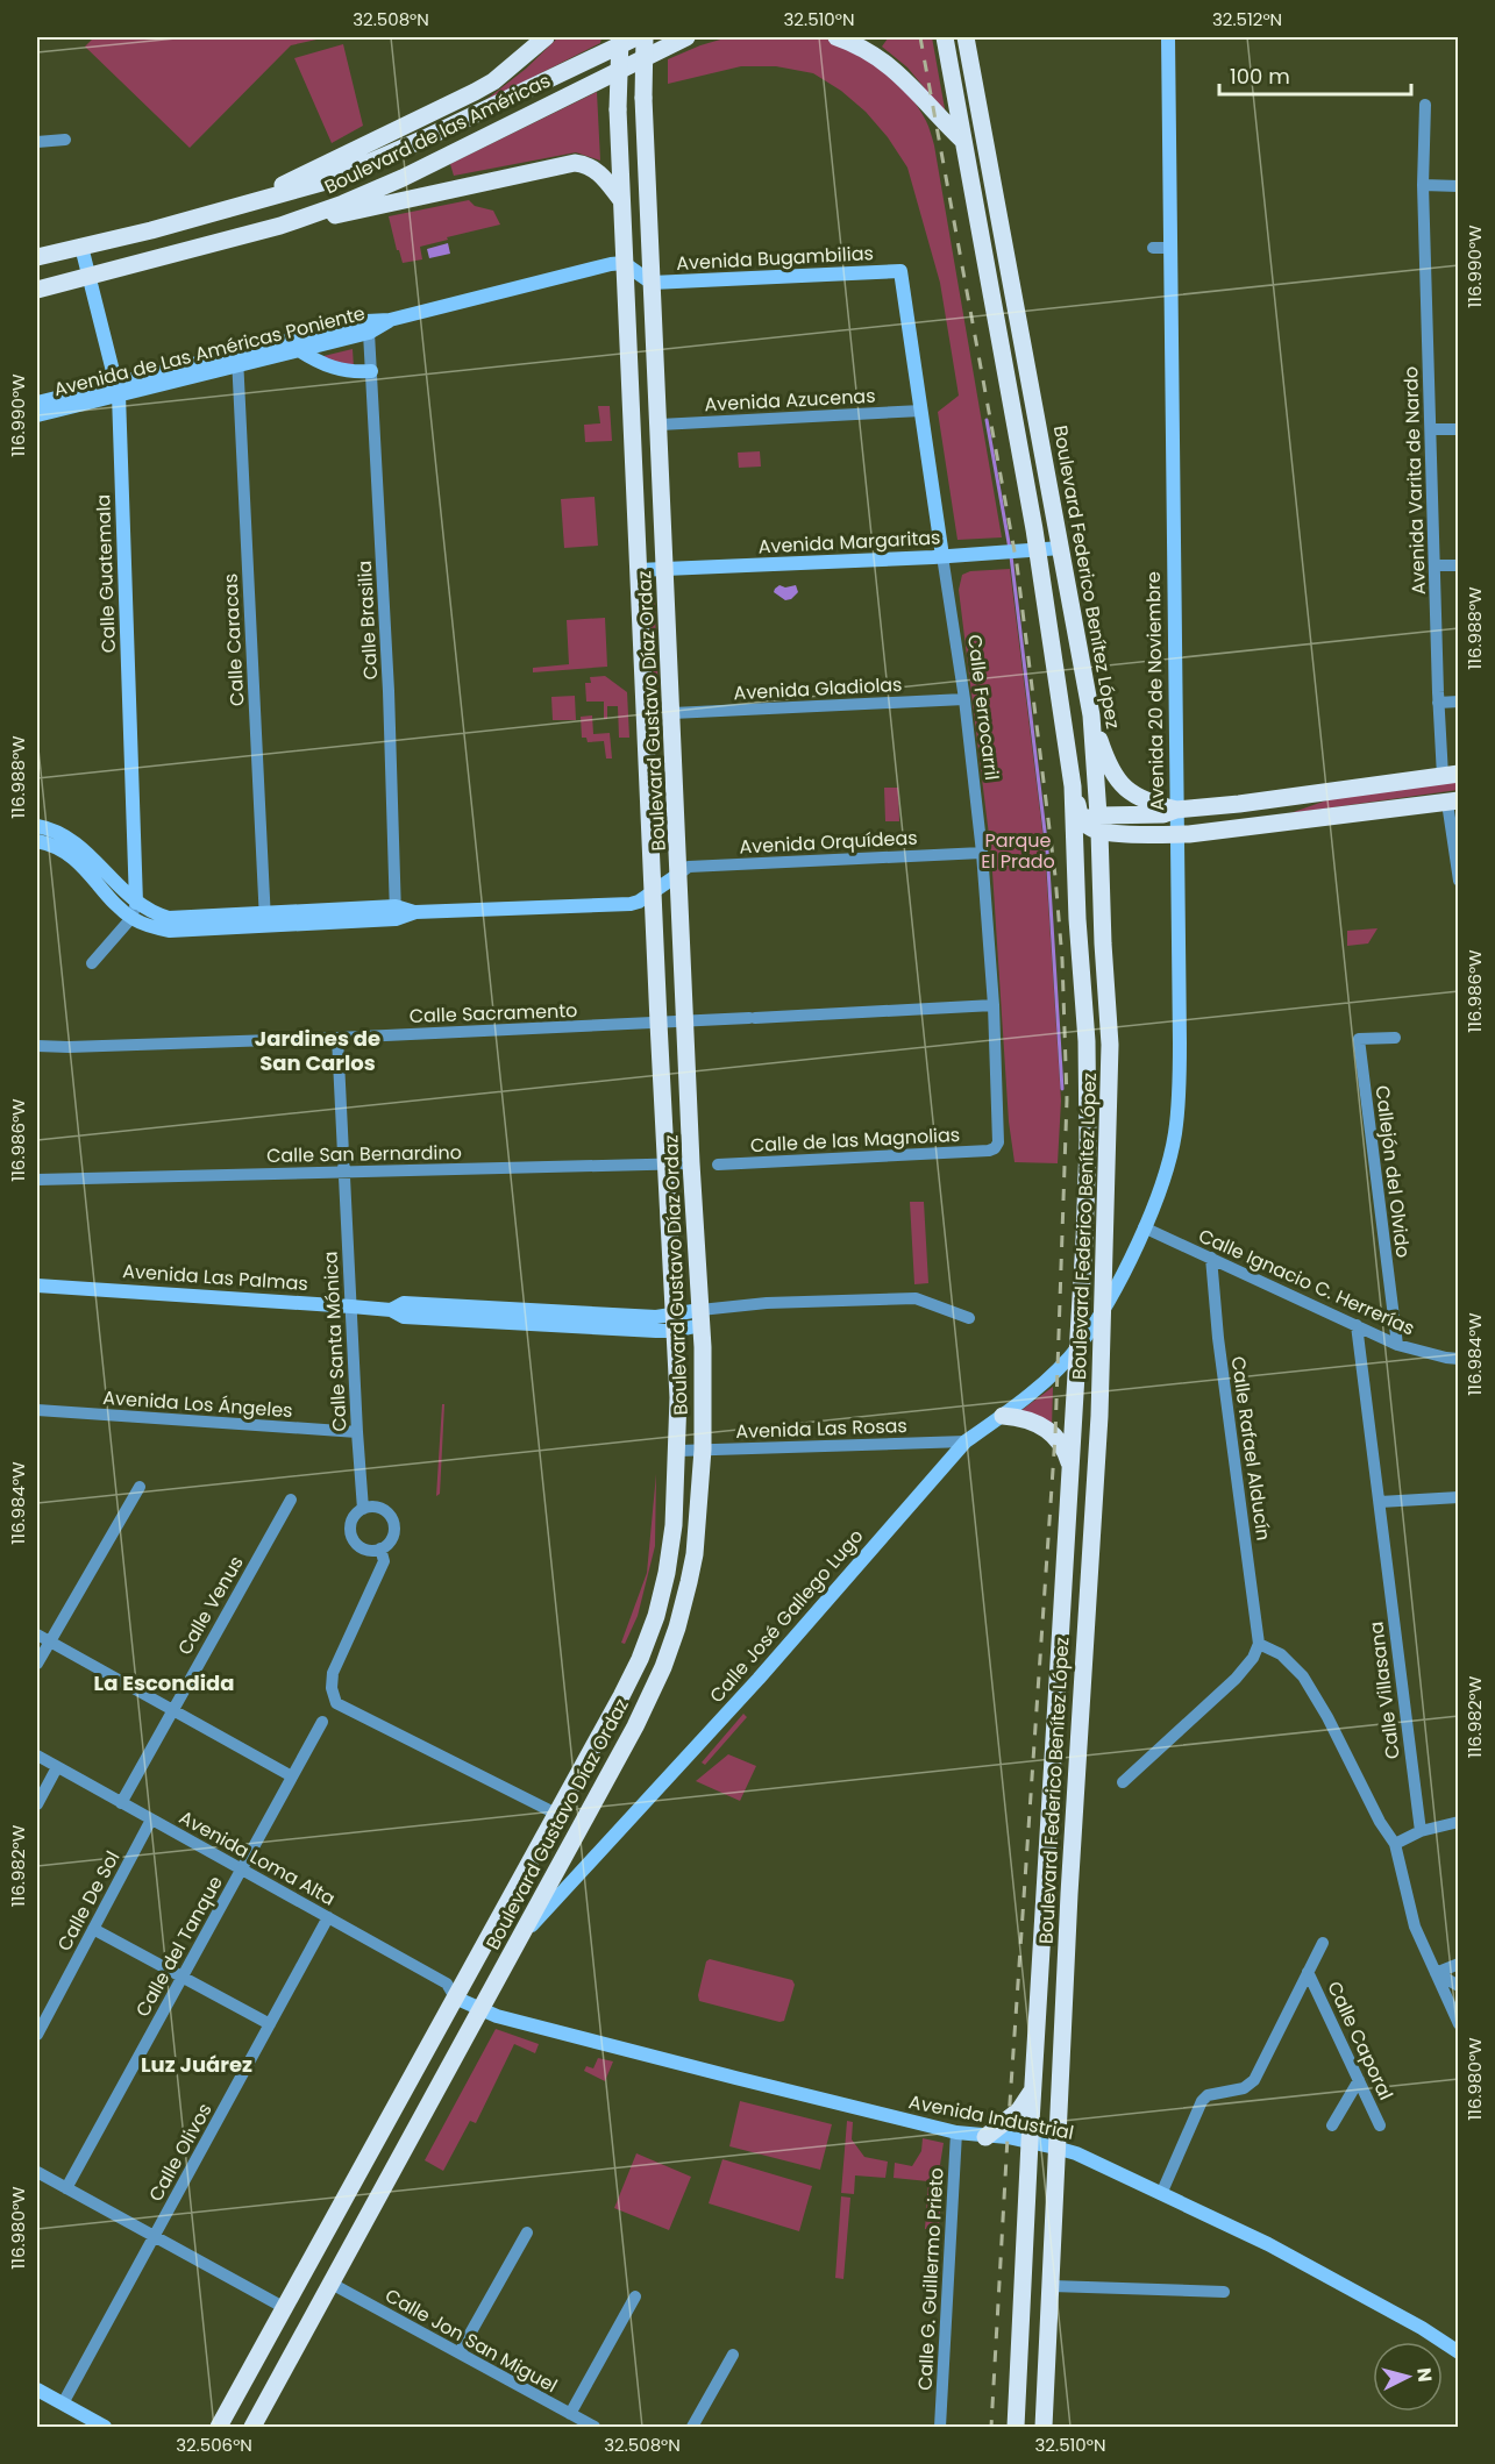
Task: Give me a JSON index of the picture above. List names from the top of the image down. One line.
{"streets":{"main road":["Boulevard de las Américas","Boulevard Federico Benítez López","Boulevard Gustavo Díaz Ordaz"],"street":["Avenida Bugambilias","Avenida de Las Américas Poniente","Avenida Azucenas","Avenida Varita de Nardo","Avenida Margaritas","Calle Guatemala","Calle Brasilia","Calle Caracas","Avenida Gladiolas","Avenida 20 de Noviembre","Calle Ferrocarril","Avenida Orquídeas","Calle Sacramento","Calle de las Magnolias","Calle San Bernardino","Callejón del Olvido","Avenida Las Palmas","Calle Ignacio C. Herrerías","Calle Santa Mónica","Avenida Los Ángeles","Avenida Las Rosas","Calle Rafael Alducín","Calle Venus","Calle José Gallego Lugo","Calle Villasana","Avenida Loma Alta","Calle De Sol","Calle del Tanque","Calle Caporal","Avenida Industrial","Calle Olivos","Calle G. Guillermo Prieto","Calle Jon San Miguel"]},"crossings":[["Boulevard de las Américas","Calle Guatemala"],["Avenida Bugambilias","Calle Ferrocarril"],["Avenida Bugambilias","Boulevard Gustavo Díaz Ordaz"],["Avenida de Las Américas Poniente","Calle Guatemala"],["Avenida de Las Américas Poniente","Calle Brasilia"],["Avenida de Las Américas Poniente","Calle Caracas"],["Avenida de Las Américas Poniente","Boulevard Gustavo Díaz Ordaz"],["Avenida Azucenas","Calle Ferrocarril"],["Avenida Azucenas","Boulevard Gustavo Díaz Ordaz"],["Avenida Margaritas","Boulevard Federico Benítez López"],["Avenida Margaritas","Calle Ferrocarril"],["Avenida Margaritas","Boulevard Gustavo Díaz Ordaz"],["Boulevard Federico Benítez López","Avenida 20 de Noviembre"],["Boulevard Federico Benítez López","Calle José Gallego Lugo"],["Boulevard Federico Benítez López","Avenida Industrial"],["Avenida Gladiolas","Calle Ferrocarril"],["Avenida Gladiolas","Boulevard Gustavo Díaz Ordaz"],["Avenida 20 de Noviembre","Calle Ignacio C. Herrerías"],["Avenida 20 de Noviembre","Calle José Gallego Lugo"],["Calle Ferrocarril","Avenida Orquídeas"],["Calle Ferrocarril","Calle Sacramento"],["Calle Ferrocarril","Calle de las Magnolias"],["Boulevard Gustavo Díaz Ordaz","Avenida Orquídeas"],["Boulevard Gustavo Díaz Ordaz","Calle Sacramento"],["Boulevard Gustavo Díaz Ordaz","Calle San Bernardino"],["Boulevard Gustavo Díaz Ordaz","Avenida Las Palmas"],["Boulevard Gustavo Díaz Ordaz","Avenida Las Rosas"],["Boulevard Gustavo Díaz Ordaz","Calle José Gallego Lugo"],["Boulevard Gustavo Díaz Ordaz","Avenida Loma Alta"],["Boulevard Gustavo Díaz Ordaz","Avenida Industrial"],["Boulevard Gustavo Díaz Ordaz","Calle Jon San Miguel"],["Calle Sacramento","Calle Santa Mónica"],["Calle San Bernardino","Calle Santa Mónica"],["Callejón del Olvido","Calle Ignacio C. Herrerías"],["Avenida Las Palmas","Calle Santa Mónica"],["Calle Ignacio C. Herrerías","Calle Rafael Alducín"],["Calle Ignacio C. Herrerías","Calle Villasana"],["Calle Santa Mónica","Avenida Los Ángeles"],["Avenida Las Rosas","Calle José Gallego Lugo"],["Calle Venus","Avenida Loma Alta"],["Avenida Loma Alta","Calle De Sol"],["Avenida Loma Alta","Calle del Tanque"],["Avenida Loma Alta","Avenida Industrial"],["Avenida Loma Alta","Calle Olivos"],["Avenida Industrial","Calle G. Guillermo Prieto"]],"districts":["Jardines de San Carlos","La Escondida","Luz Juárez"],"parks":["Parque El Prado"],"scale_bar":"100 m","north":"right","coordinates":["32.508°N","32.510°N","32.512°N","116.990°W","116.988°W","116.986°W","116.984°W","116.982°W","116.980°W","32.506°N"]}
